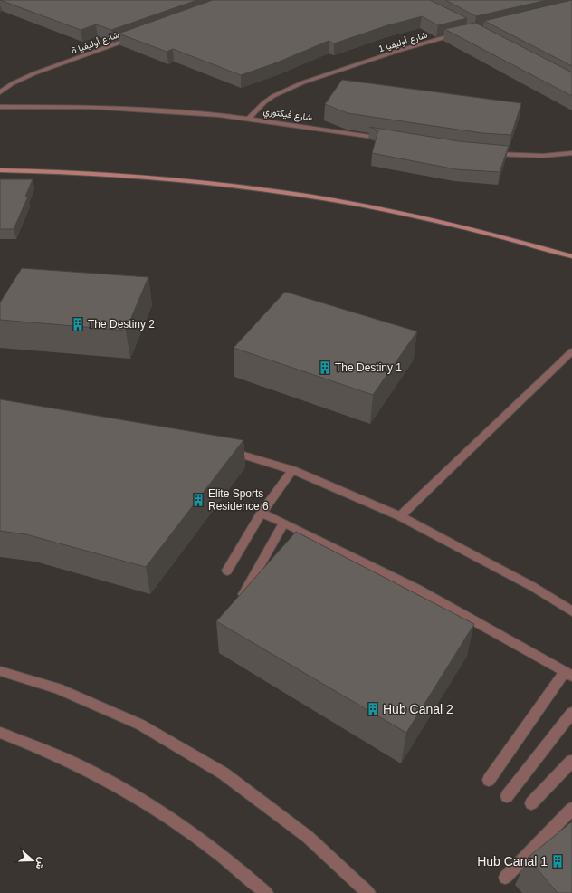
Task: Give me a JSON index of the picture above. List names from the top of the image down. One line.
{"streets":{"street":["شارع أوليفيا 1","شارع أوليفيا 6","شارع فيكتوري"]},"crossings":[["شارع أوليفيا 1","شارع فيكتوري"]],"places":{"building":["The Destiny 2","The Destiny 1","Elite Sports Residence 6","Hub Canal 2","Hub Canal 1"]},"north":"right"}
